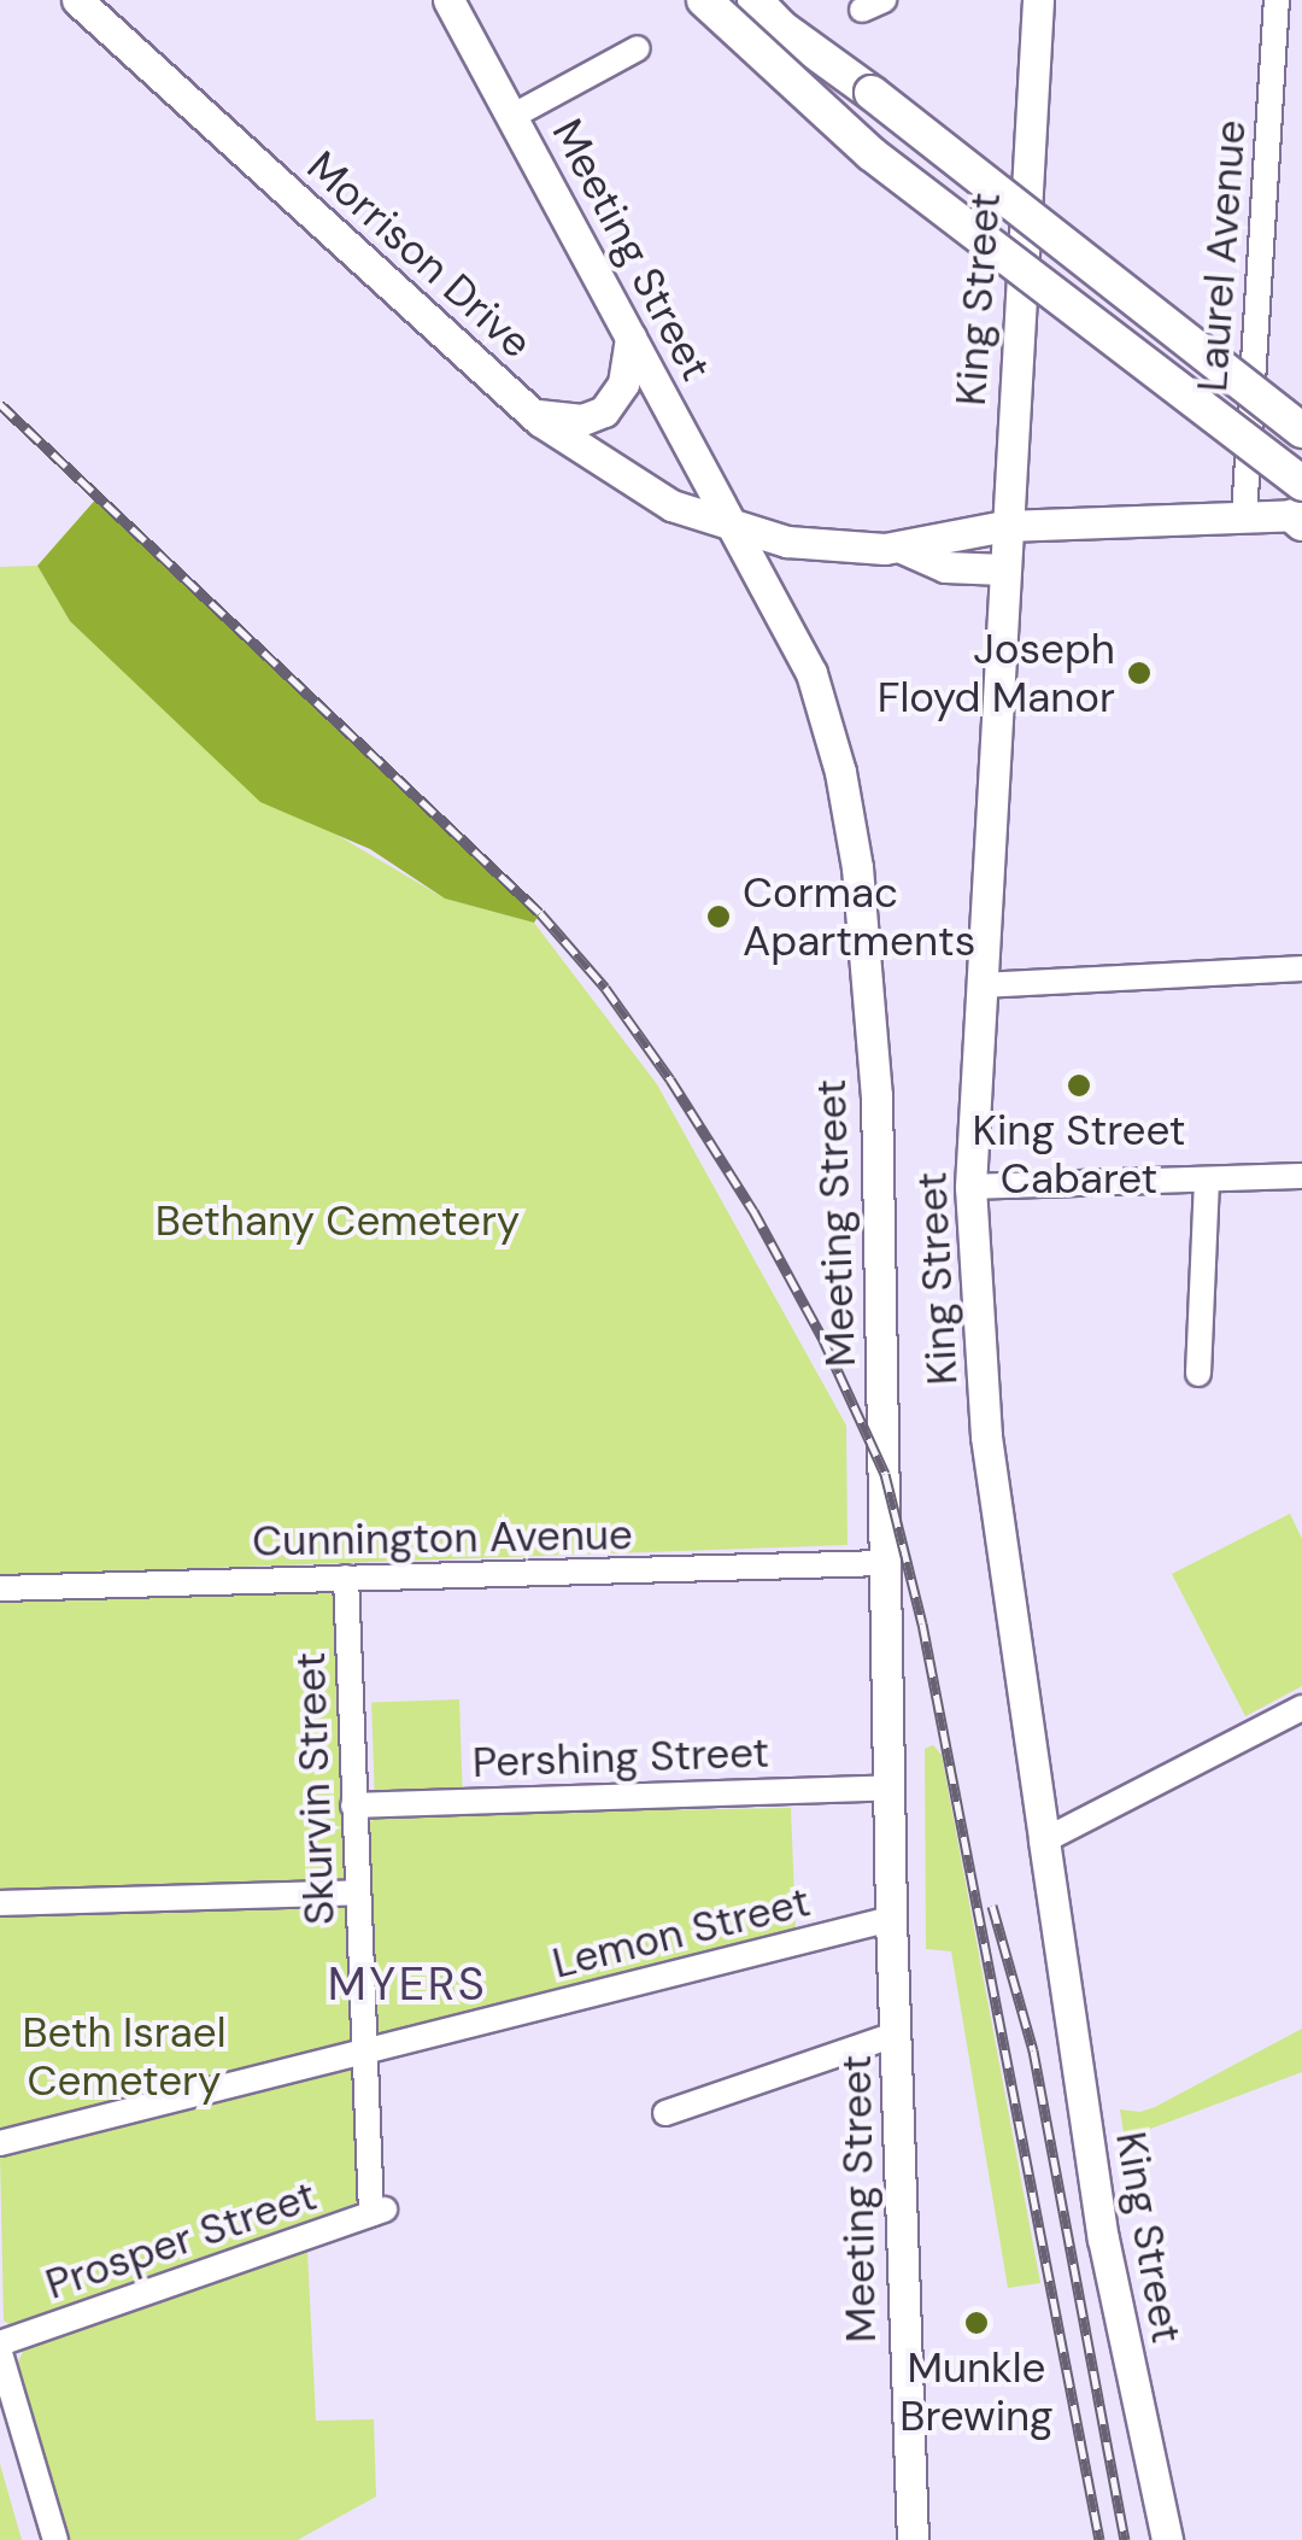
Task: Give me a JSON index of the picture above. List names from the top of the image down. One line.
{"streets":{"main road":["Meeting Street","Morrison Drive","King Street"],"street":["Laurel Avenue","Cunnington Avenue","Pershing Street","Skurvin Street","Lemon Street","Prosper Street"]},"crossings":[["Meeting Street","Morrison Drive"],["Meeting Street","Cunnington Avenue"],["Meeting Street","Pershing Street"],["Meeting Street","Lemon Street"],["Cunnington Avenue","Skurvin Street"],["Pershing Street","Skurvin Street"],["Skurvin Street","Lemon Street"],["Skurvin Street","Prosper Street"]],"districts":["MYERS"],"parks":["Bethany Cemetery","Beth Israel Cemetery"],"places":["Joseph Floyd Manor","Cormac Apartments","King Street Cabaret","Munkle Brewing"]}
